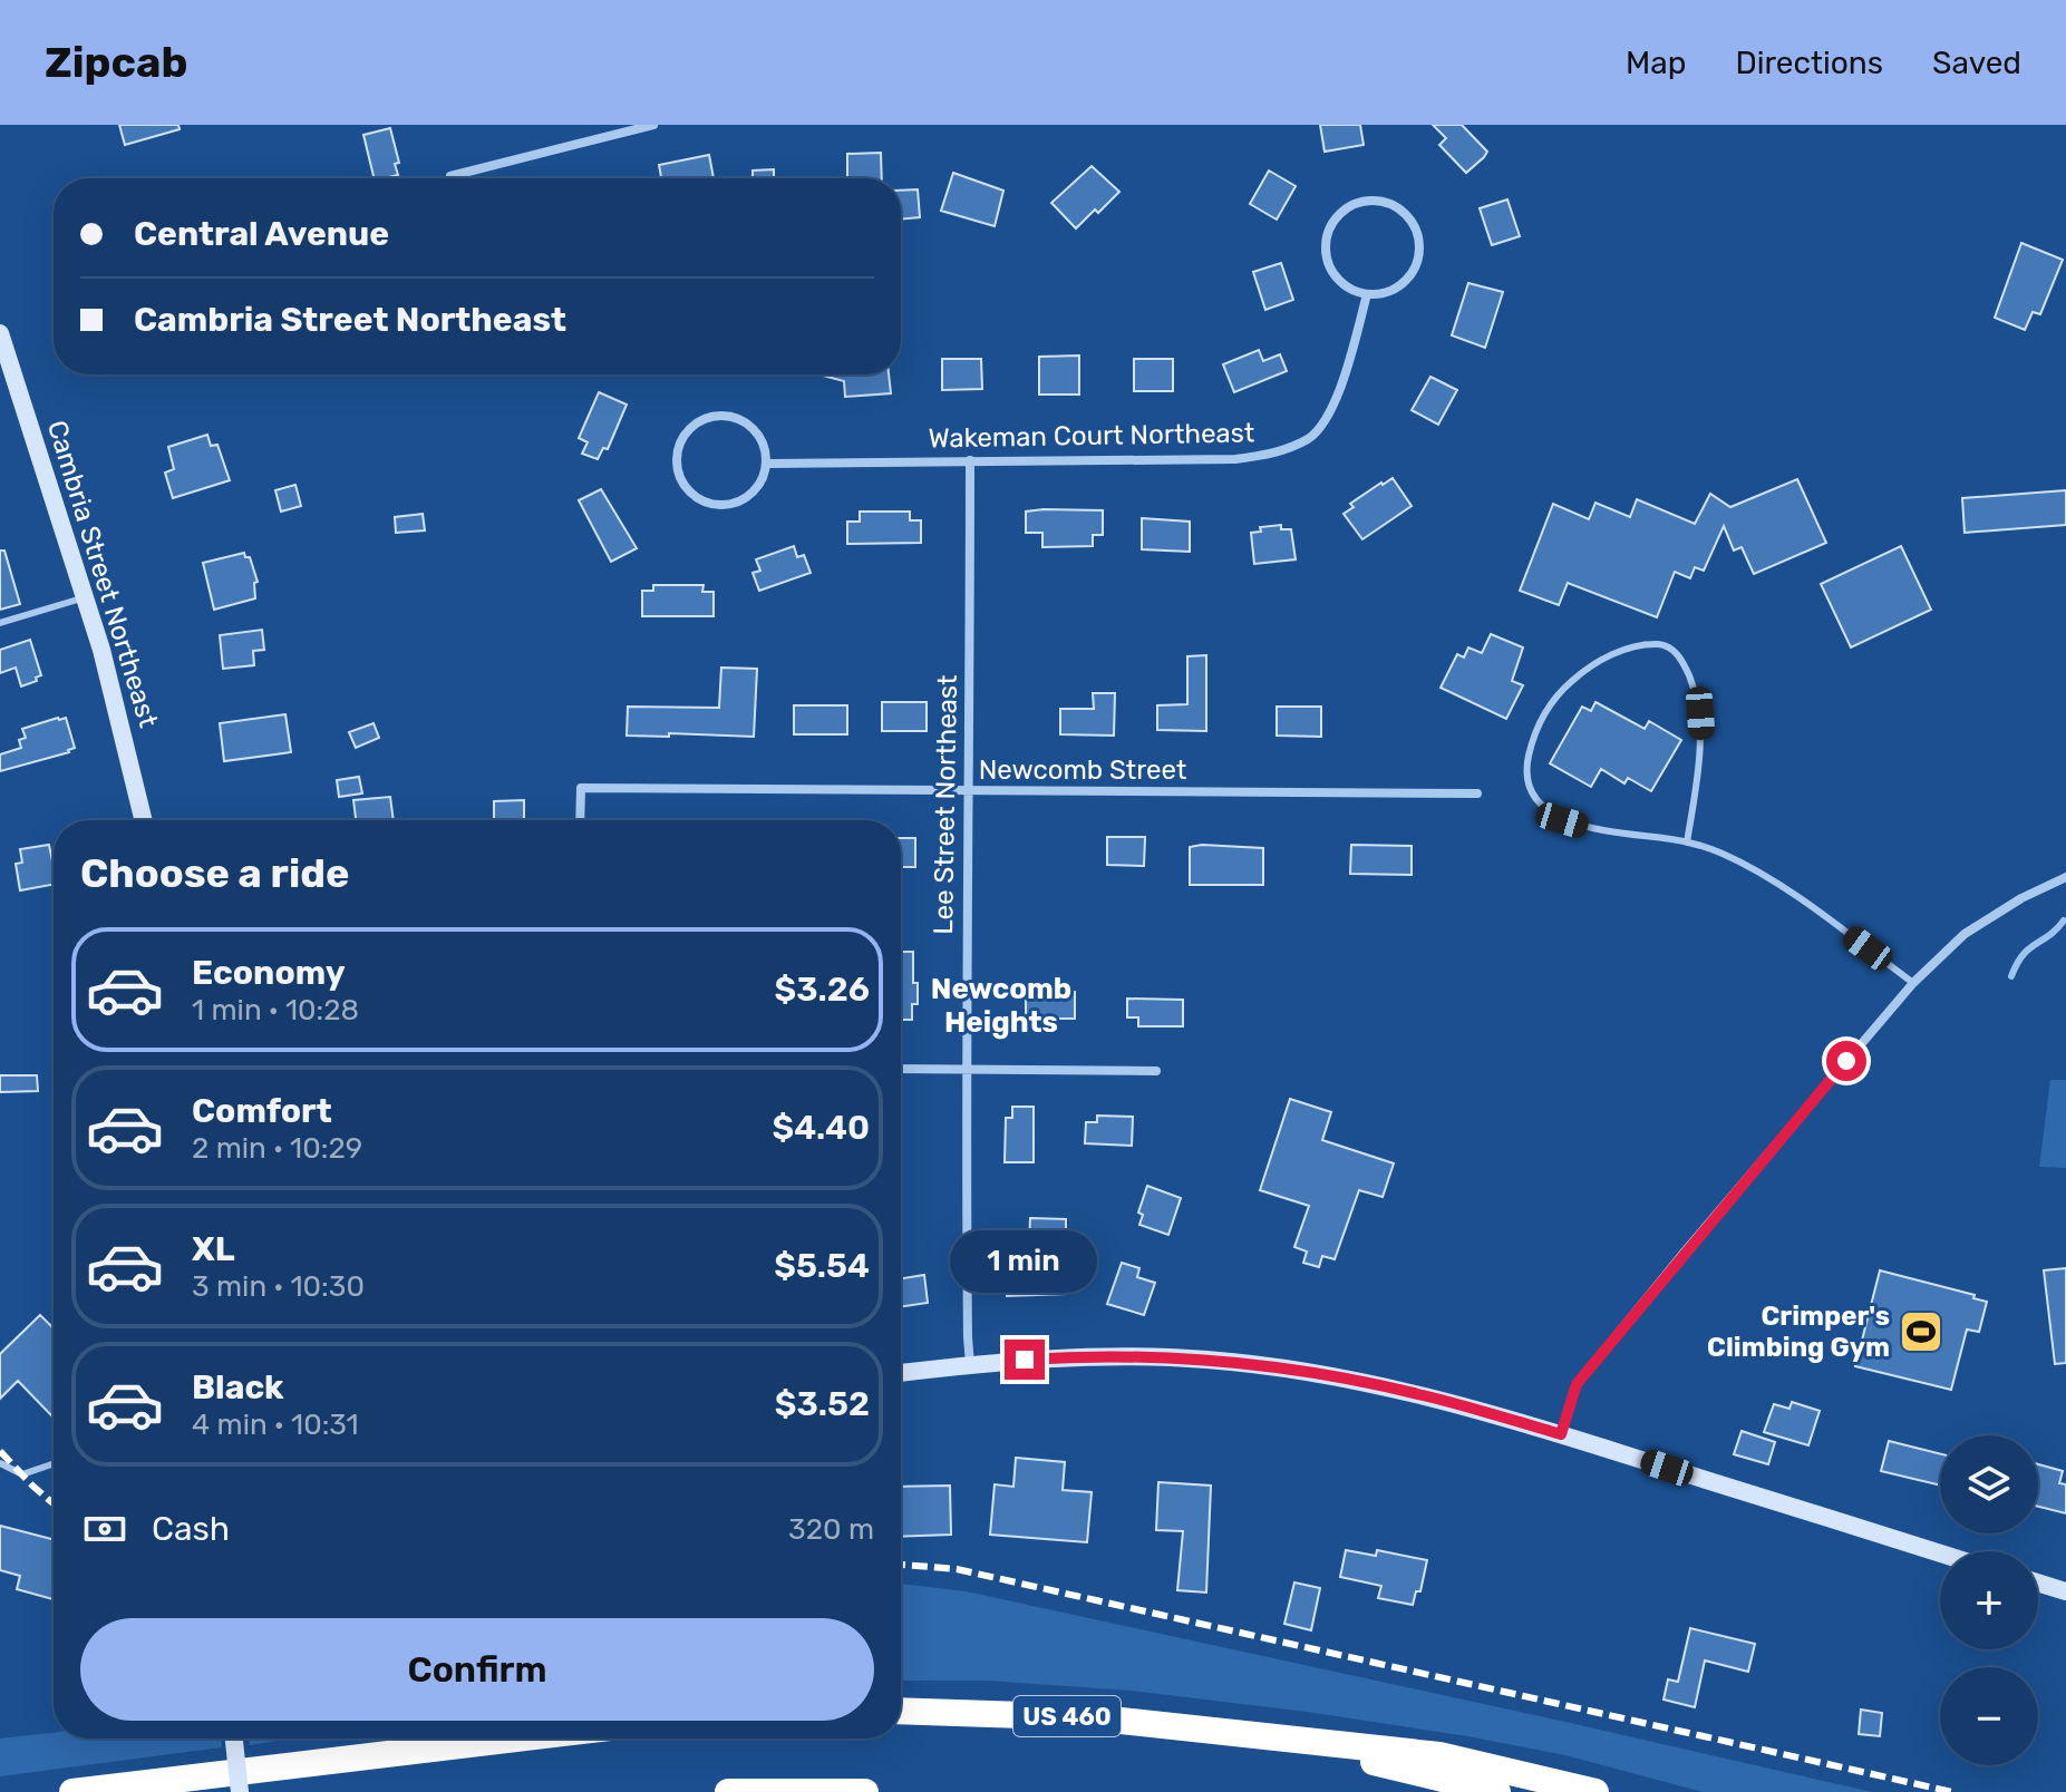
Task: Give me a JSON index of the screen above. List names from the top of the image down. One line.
{"streets":{"highway":["US 460"],"main road":["Cambria Street Northeast"],"street":["Wakeman Court Northeast","Newcomb Street","Lee Street Northeast"]},"crossings":[["Wakeman Court Northeast","Lee Street Northeast"],["Newcomb Street","Lee Street Northeast"]],"districts":["Newcomb Heights"],"places":{"sports":["Crimper's Climbing Gym"]},"page":{"header":"Zipcab","nav":["Map","Directions","Saved"],"banner":["Central Avenue","Cambria Street Northeast"],"heading":"Choose a ride","list":[{"name":"Economy","note":"1 min · 10:28","value":"$3.26"},{"name":"Comfort","note":"2 min · 10:29","value":"$4.40"},{"name":"XL","note":"3 min · 10:30","value":"$5.54"},{"name":"Black","note":"4 min · 10:31","value":"$3.52"}],"bubble":"1 min","map_buttons":["+","−"],"pay":["Cash","320 m"],"buttons":"Confirm"}}
